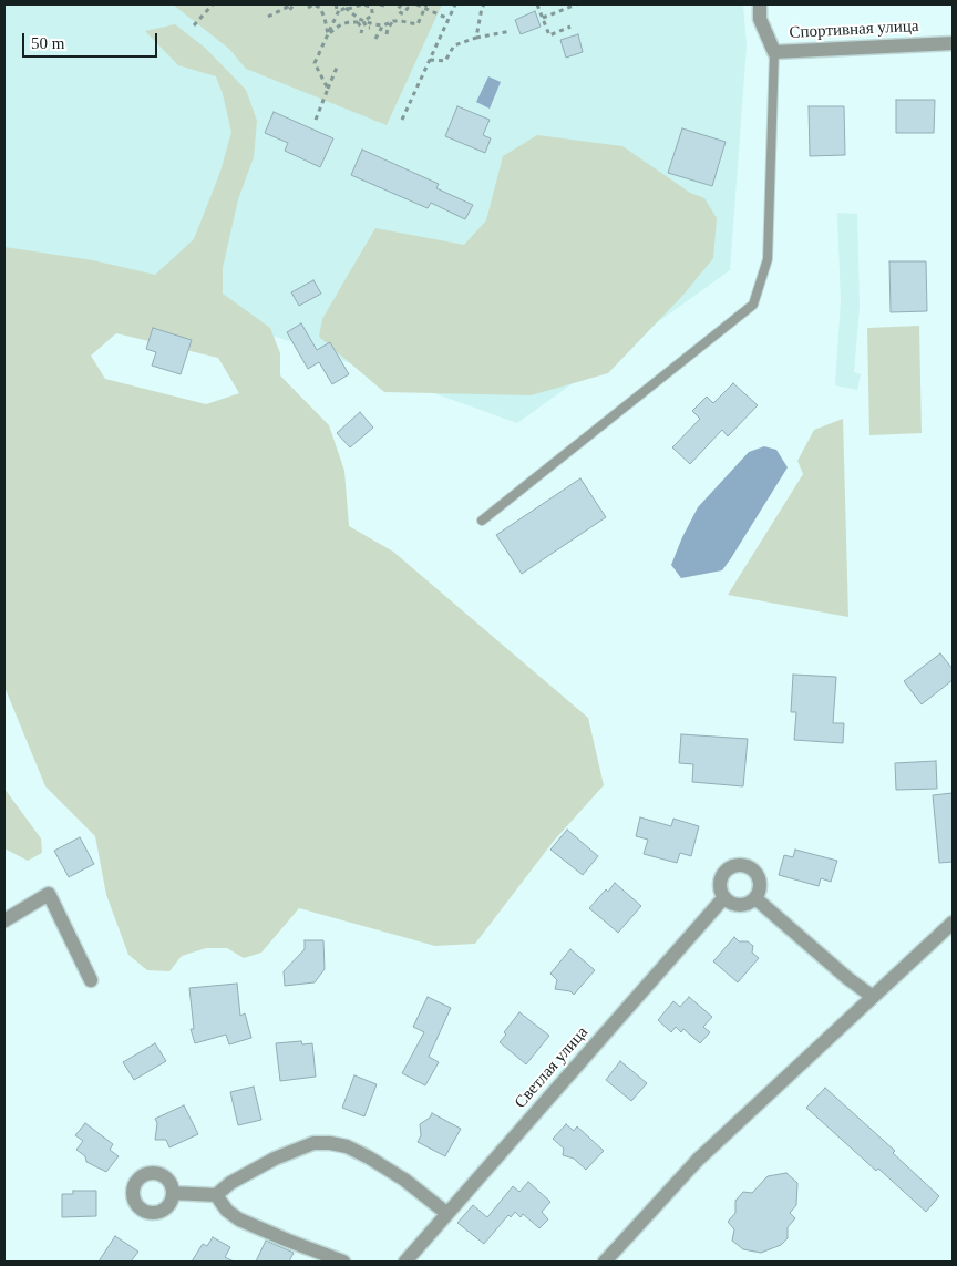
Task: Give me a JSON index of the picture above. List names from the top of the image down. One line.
{"streets":{"street":["Спортивная улица","Светлая улица"]},"scale_bar":"50 m"}
